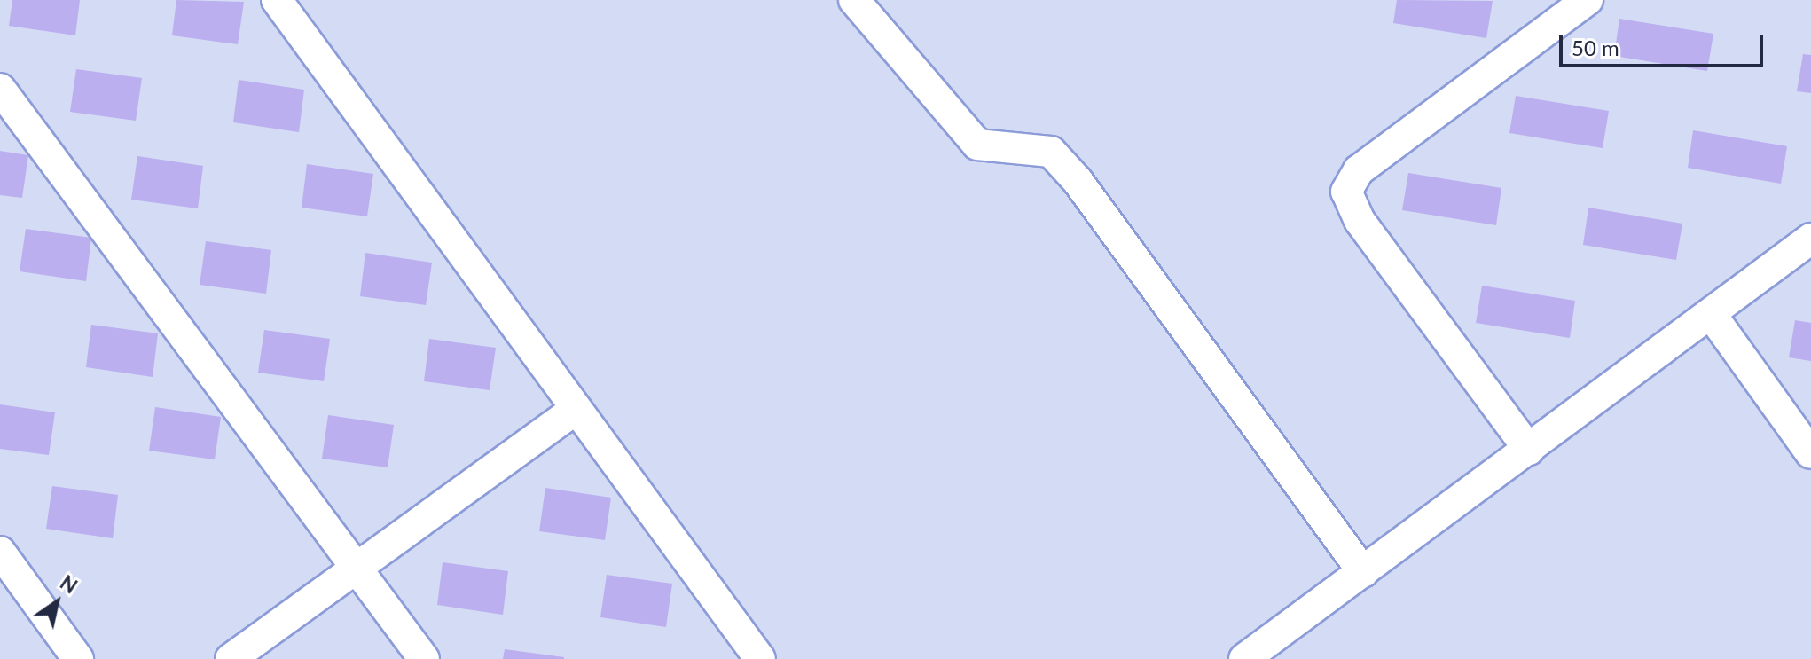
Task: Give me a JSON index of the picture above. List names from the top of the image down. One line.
{"scale_bar":"50 m","north":"top right"}
